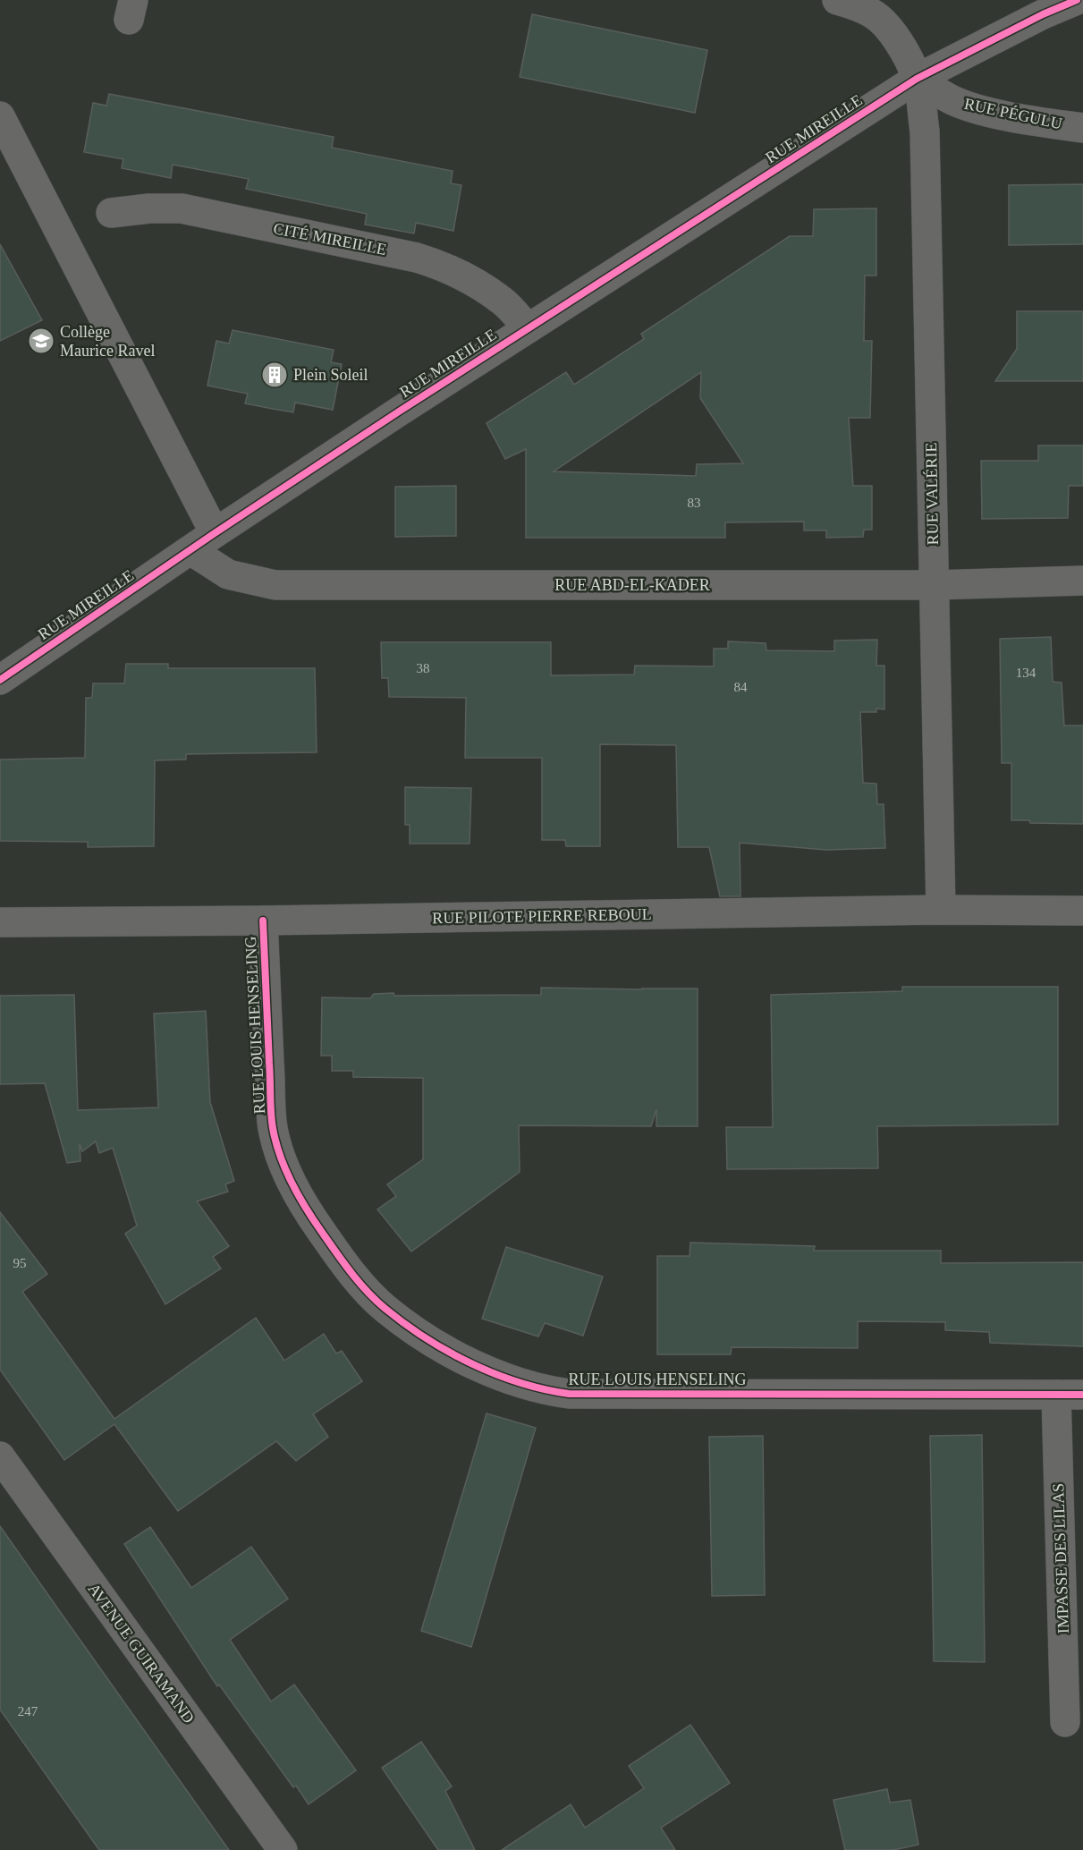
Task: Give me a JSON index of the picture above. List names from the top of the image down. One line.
{"streets":{"street":["RUE PÉGULU","RUE MIREILLE","CITÉ MIREILLE","RUE VALÉRIE","RUE ABD-EL-KADER","RUE PILOTE PIERRE REBOUL","RUE LOUIS HENSELING","IMPASSE DES LILAS","AVENUE GUIRAMAND"]},"crossings":[["RUE PÉGULU","RUE MIREILLE"],["RUE PÉGULU","RUE VALÉRIE"],["RUE MIREILLE","CITÉ MIREILLE"],["RUE MIREILLE","RUE VALÉRIE"],["RUE MIREILLE","RUE ABD-EL-KADER"],["RUE VALÉRIE","RUE ABD-EL-KADER"],["RUE VALÉRIE","RUE PILOTE PIERRE REBOUL"],["RUE PILOTE PIERRE REBOUL","RUE LOUIS HENSELING"],["RUE LOUIS HENSELING","IMPASSE DES LILAS"]],"places":{"school or university":["Collège Maurice Ravel"],"building":["Plein Soleil"]},"house_numbers":["83","38","134","84","95","247"]}
